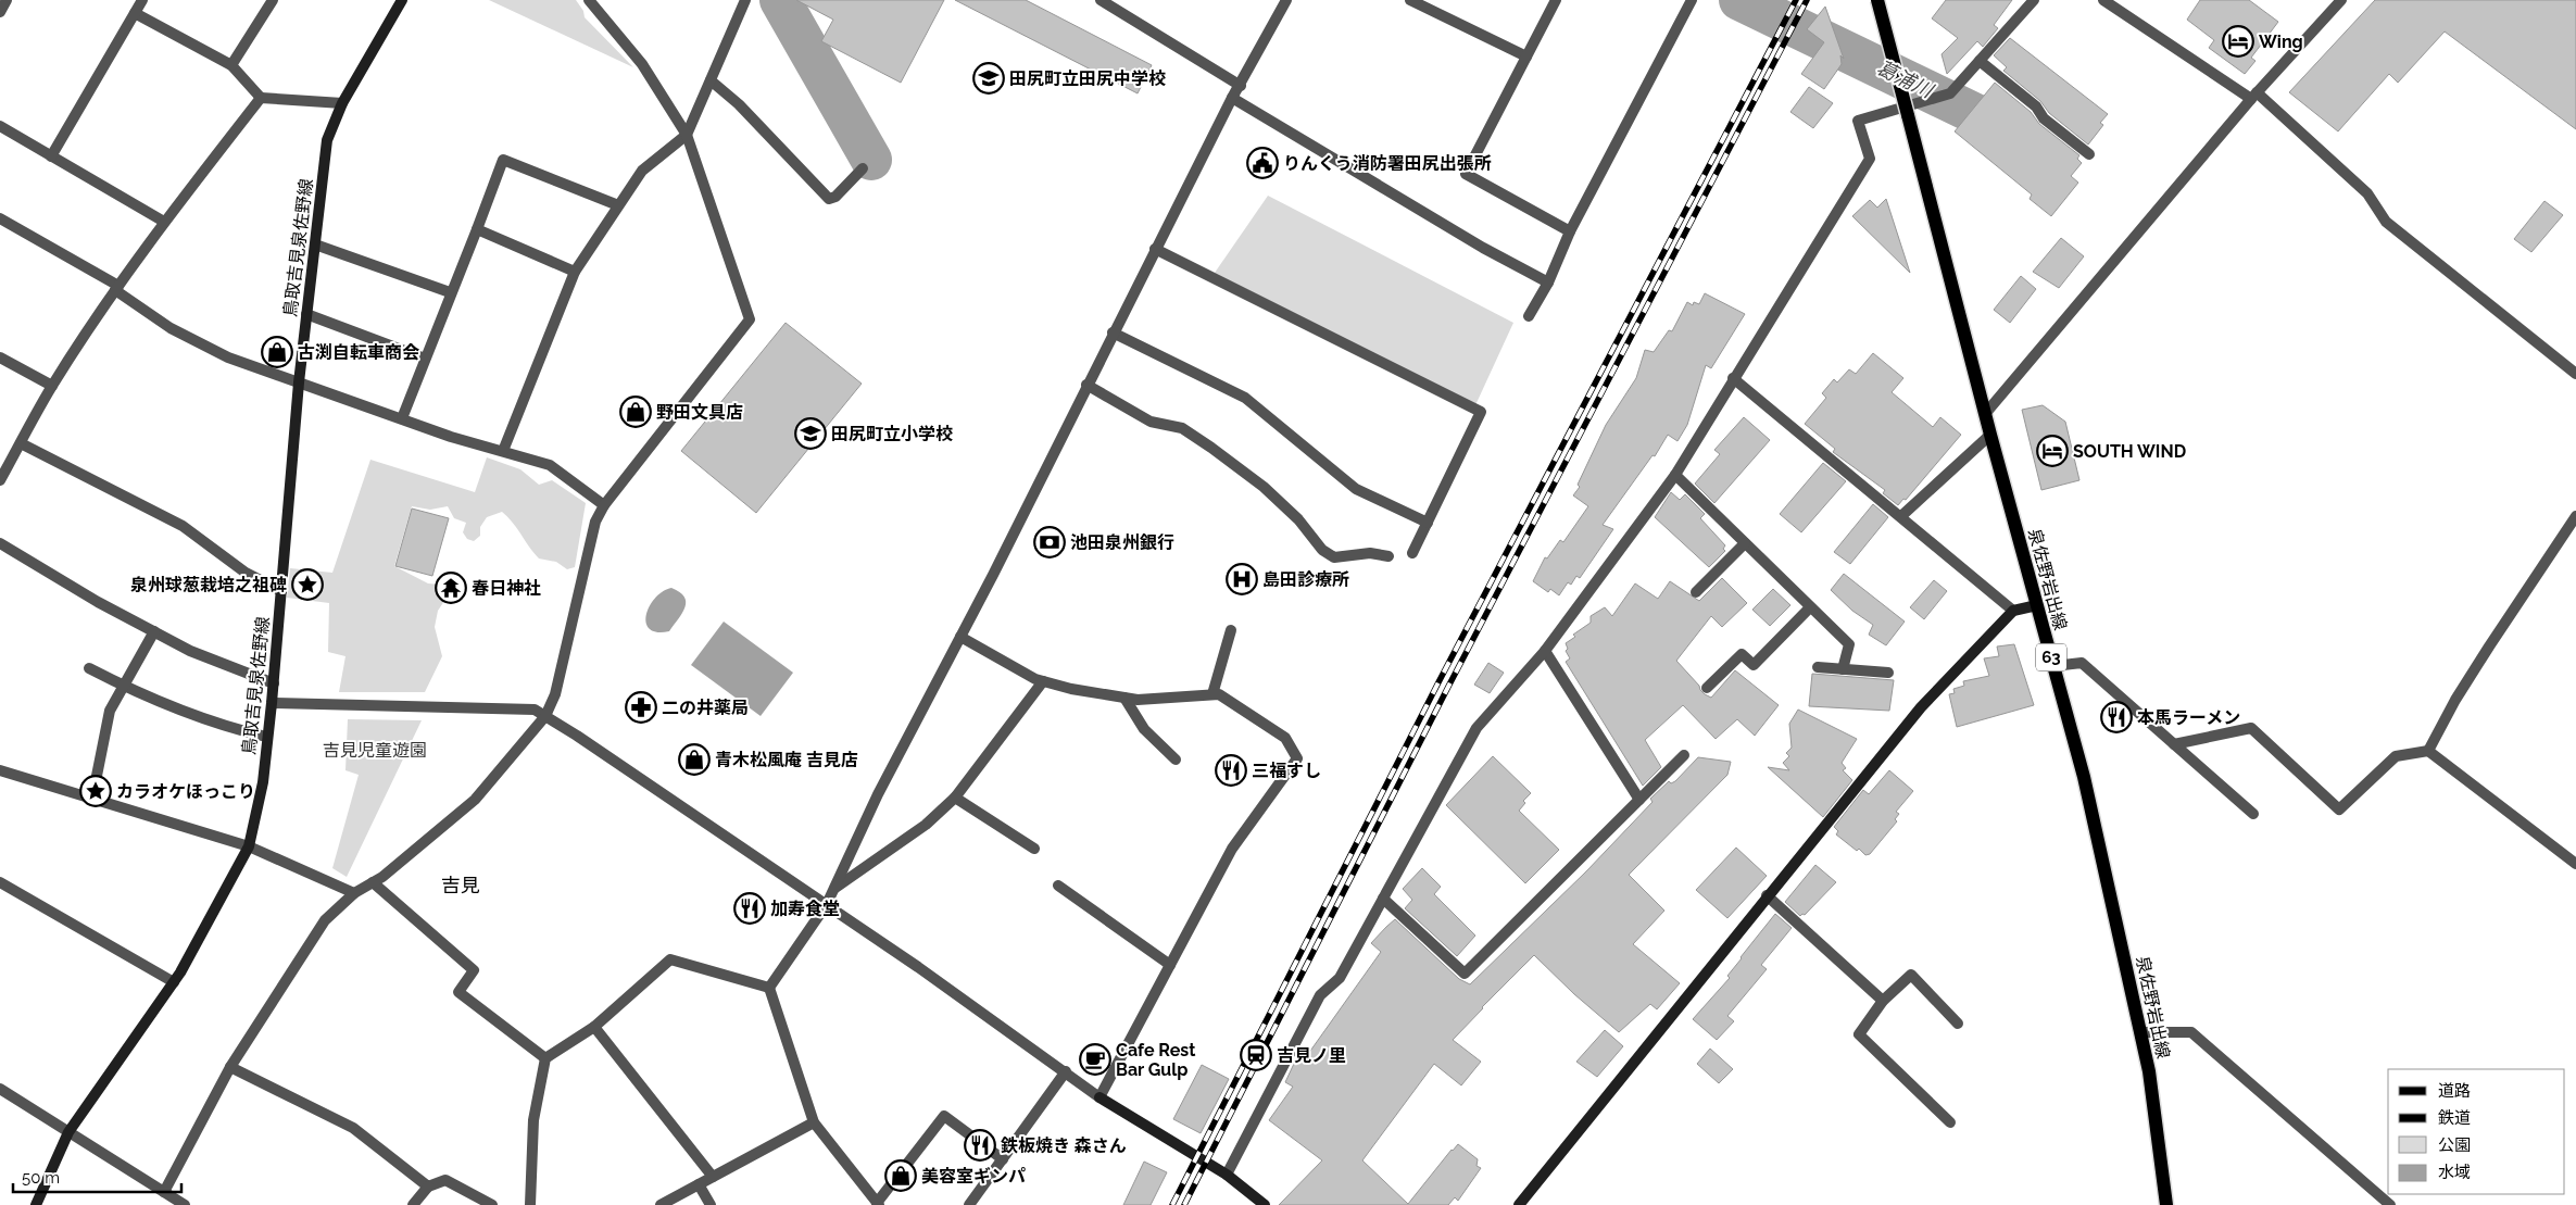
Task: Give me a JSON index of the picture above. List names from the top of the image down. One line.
{"streets":{"main road":["鳥取吉見泉佐野線","泉佐野岩出線","63"]},"districts":["吉見"],"water":["葛浦川"],"parks":["吉見児童遊園"],"places":{"hotel":["Wing","SOUTH WIND"],"school or university":["田尻町立田尻中学校","田尻町立小学校"],"public building":["りんくう消防署田尻出張所"],"shop":["古渕自転車商会","野田文具店","青木松風庵 吉見店","美容室ギンパ"],"bank":["池田泉州銀行"],"hospital":["島田診療所"],"place":["泉州球葱栽培之祖碑","カラオケほっこり"],"temple":["春日神社"],"pharmacy":["二の井薬局"],"restaurant":["本馬ラーメン","三福すし","加寿食堂","鉄板焼き 森さん"],"station":["吉見ノ里"],"cafe":["Cafe Rest Bar Gulp"]},"legend":["道路","鉄道","公園","水域"],"scale_bar":"50 m"}
